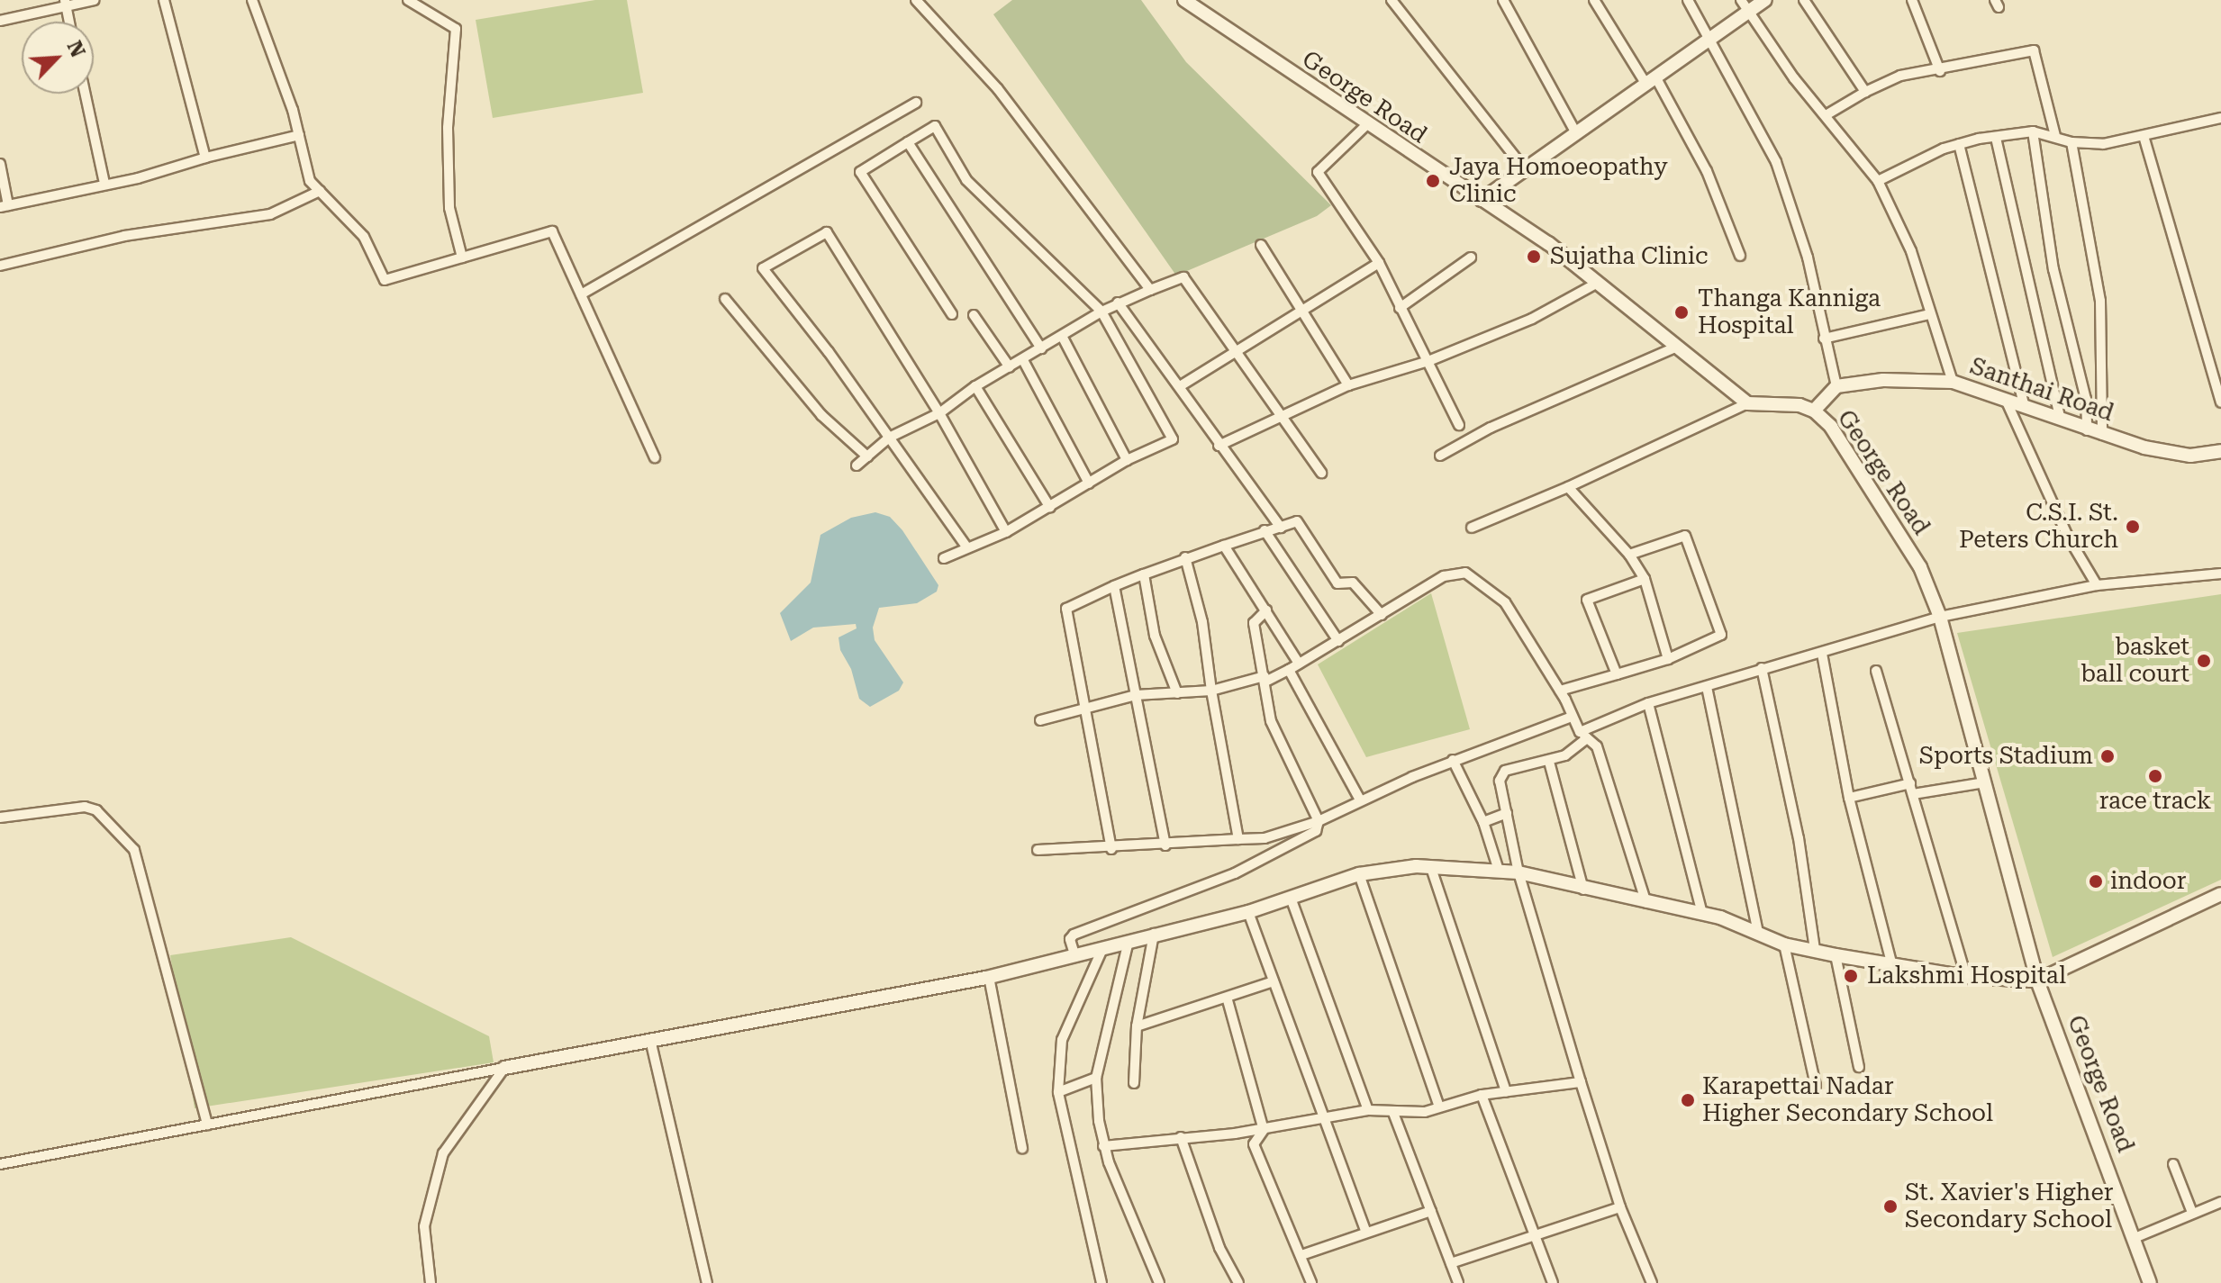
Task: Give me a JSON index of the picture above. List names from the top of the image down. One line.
{"streets":{"street":["George Road","Santhai Road"]},"places":["Jaya Homoeopathy Clinic","Sujatha Clinic","Thanga Kanniga Hospital","C.S.I. St. Peters Church","basket ball court","Sports Stadium","race track","indoor","Lakshmi Hospital","Karapettai Nadar Higher Secondary School","St. Xavier's Higher Secondary School"],"north":"top right"}
